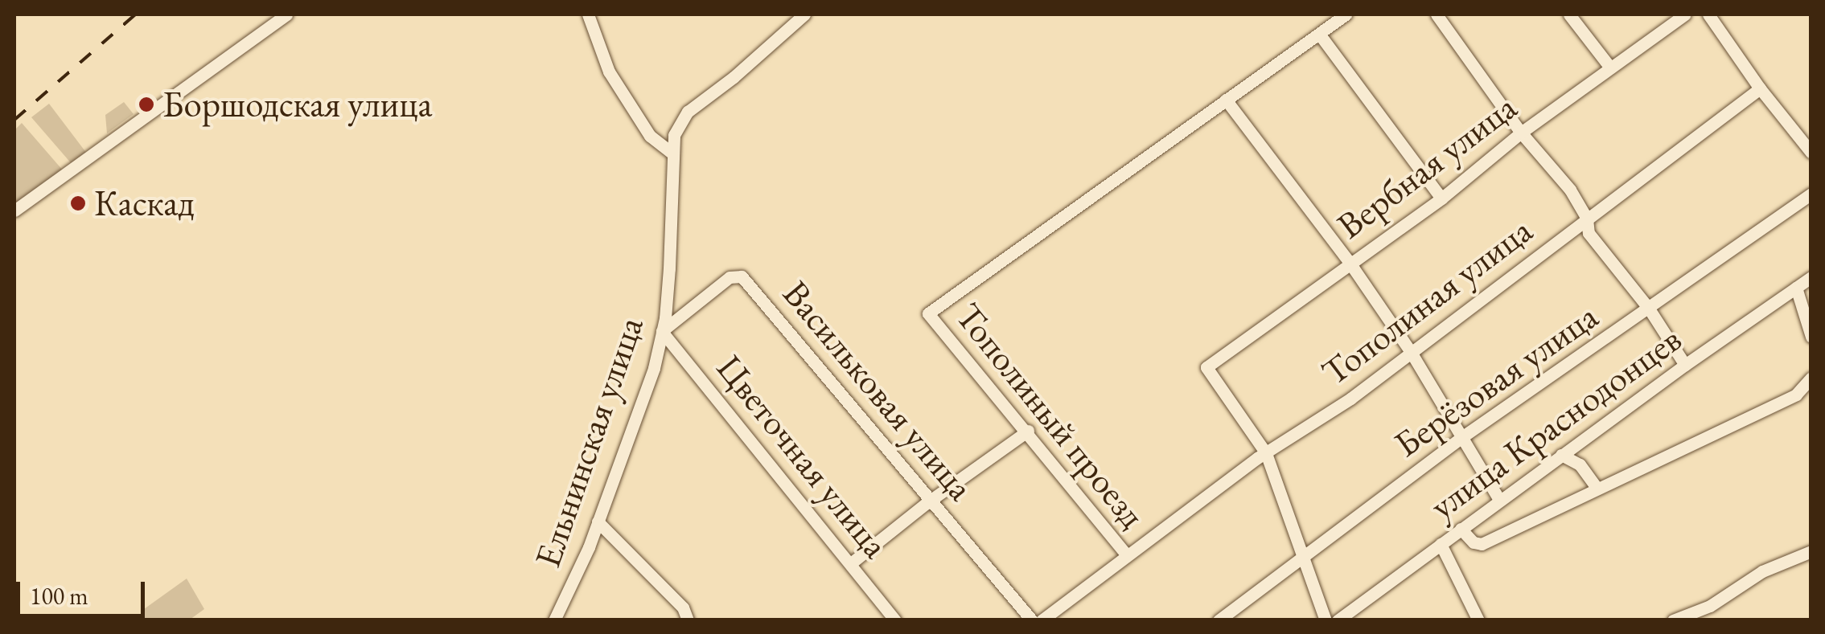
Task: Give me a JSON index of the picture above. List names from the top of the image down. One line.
{"streets":{"street":["Вербная улица","Тополиная улица","Берёзовая улица","Васильковая улица","Тополиный проезд","улица Краснодонцев","Ельнинская улица","Цветочная улица"]},"crossings":[["Вербная улица","Тополиная улица"],["Тополиная улица","Тополиный проезд"],["Васильковая улица","Ельнинская улица"],["Васильковая улица","Цветочная улица"],["Ельнинская улица","Цветочная улица"]],"places":["Боршодская улица","Каскад"],"scale_bar":"100 m"}
